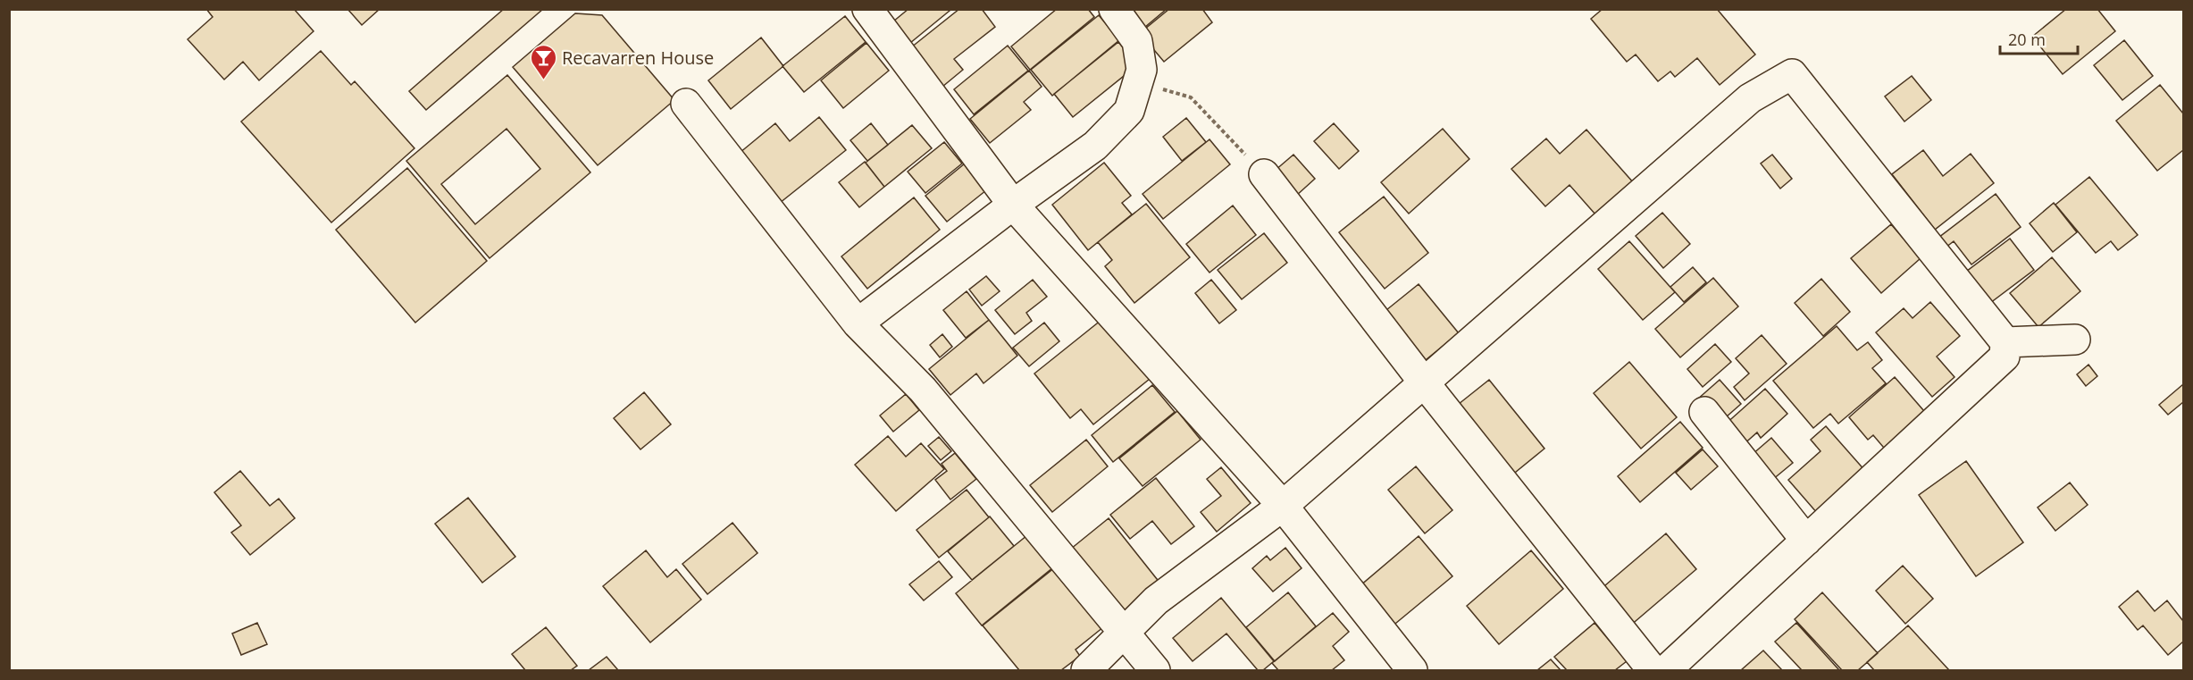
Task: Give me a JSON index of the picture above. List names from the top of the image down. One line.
{"places":{"bar":["Recavarren House"]},"scale_bar":"20 m"}
